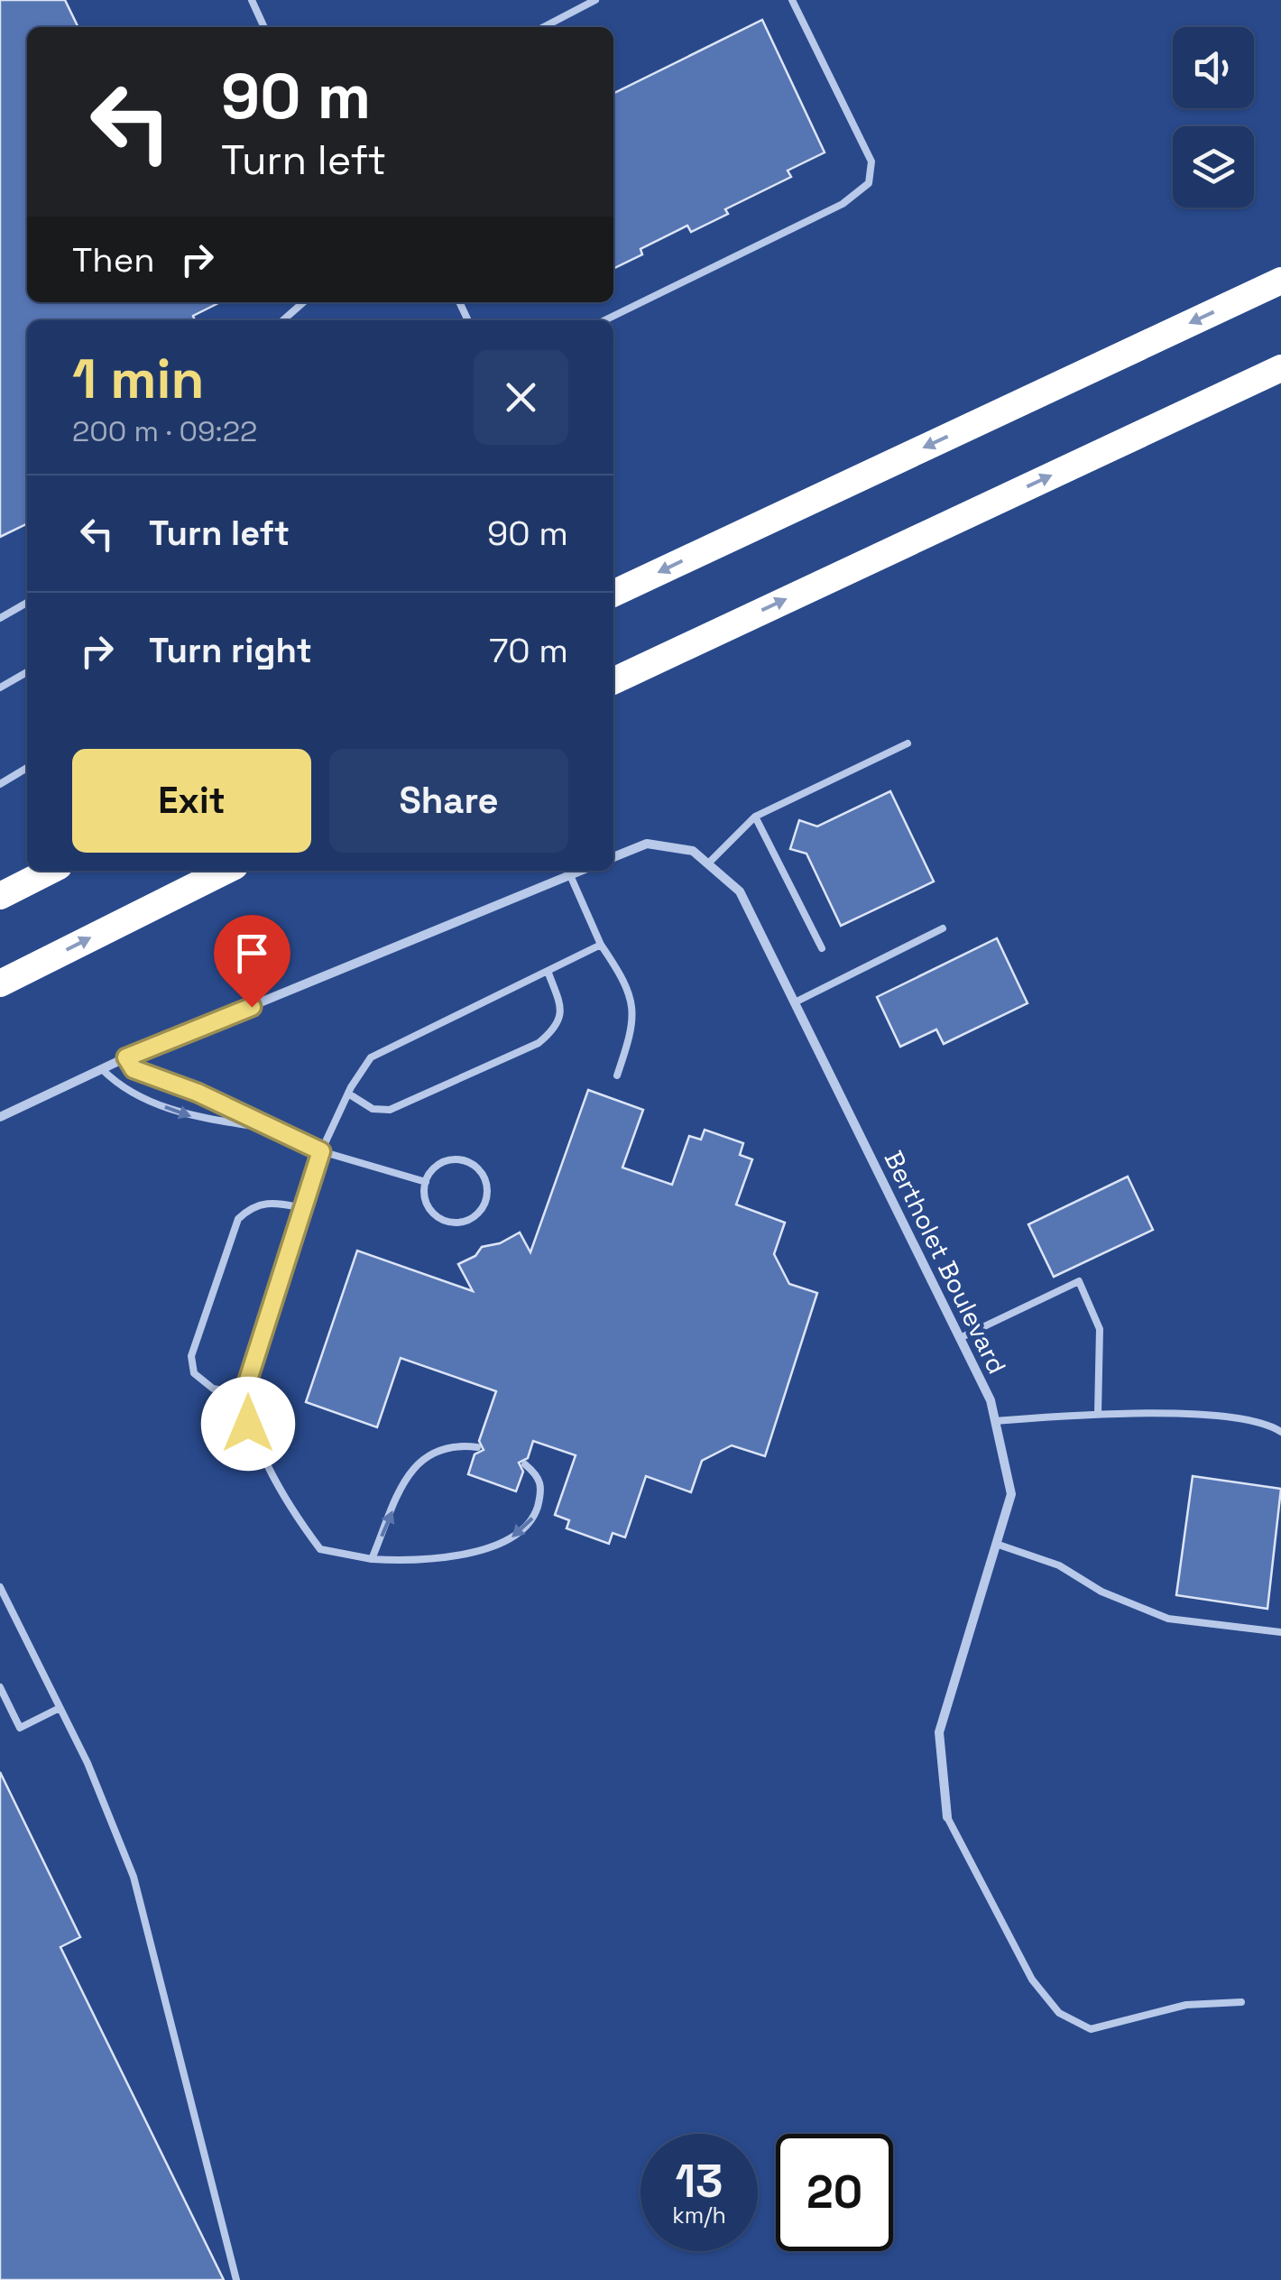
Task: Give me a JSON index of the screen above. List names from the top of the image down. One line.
{"streets":{"street":["Bertholet Boulevard"]},"page":{"turn":["90 m","Turn left"],"then":"Then","heading":["1 min","200 m · 09:22"],"list":[{"name":"Turn left","value":"90 m"},{"name":"Turn right","value":"70 m"}],"buttons":["Exit","Share"],"speed":"13 km/h","limit":"20"}}
